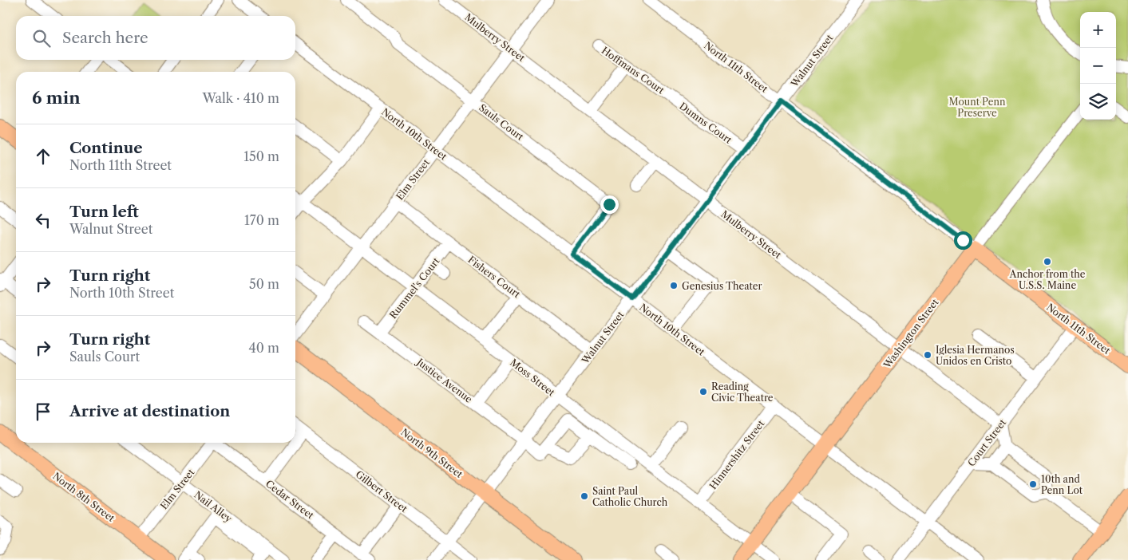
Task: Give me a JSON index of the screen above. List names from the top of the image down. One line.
{"streets":{"main road":["North 11th Street","Washington Street","North 9th Street","North 8th Street"],"street":["Mulberry Street","Walnut Street","Hoffmans Court","Sauls Court","Dumns Court","North 10th Street","Elm Street","Fishers Court","Rummel's Court","Moss Street","Justice Avenue","Court Street","Hinnershitz Street","Gilbert Street","Cedar Street","Nail Alley"]},"crossings":[["Mulberry Street","Walnut Street"],["Mulberry Street","Elm Street"],["Mulberry Street","Washington Street"],["Mulberry Street","Court Street"],["Walnut Street","North 11th Street"],["Walnut Street","Dumns Court"],["Walnut Street","North 10th Street"],["Walnut Street","Fishers Court"],["Walnut Street","Moss Street"],["Walnut Street","Justice Avenue"],["Walnut Street","North 9th Street"],["Walnut Street","Gilbert Street"],["North 11th Street","Washington Street"],["North 11th Street","Court Street"],["Hoffmans Court","Dumns Court"],["Sauls Court","North 10th Street"],["Sauls Court","Elm Street"],["North 10th Street","Elm Street"],["North 10th Street","Washington Street"],["North 10th Street","Court Street"],["North 10th Street","Hinnershitz Street"],["Elm Street","Fishers Court"],["Elm Street","Moss Street"],["Elm Street","North 8th Street"],["Elm Street","Nail Alley"],["Fishers Court","Rummel's Court"],["Rummel's Court","Moss Street"],["Rummel's Court","Justice Avenue"],["Washington Street","Moss Street"],["Moss Street","Hinnershitz Street"]],"parks":["Mount Penn Preserve"],"places":["Anchor from the U.S.S. Maine","Genesius Theater","Iglesia Hermanos Unidos en Cristo","Reading Civic Theatre","10th and Penn Lot","Saint Paul Catholic Church"],"page":{"map_buttons":["+","−"],"search":"Search here","heading":["6 min","Walk · 410 m"],"list":[["Continue","North 11th Street","150 m"],["Turn left","Walnut Street","170 m"],["Turn right","North 10th Street","50 m"],["Turn right","Sauls Court","40 m"],"Arrive at destination"]}}
